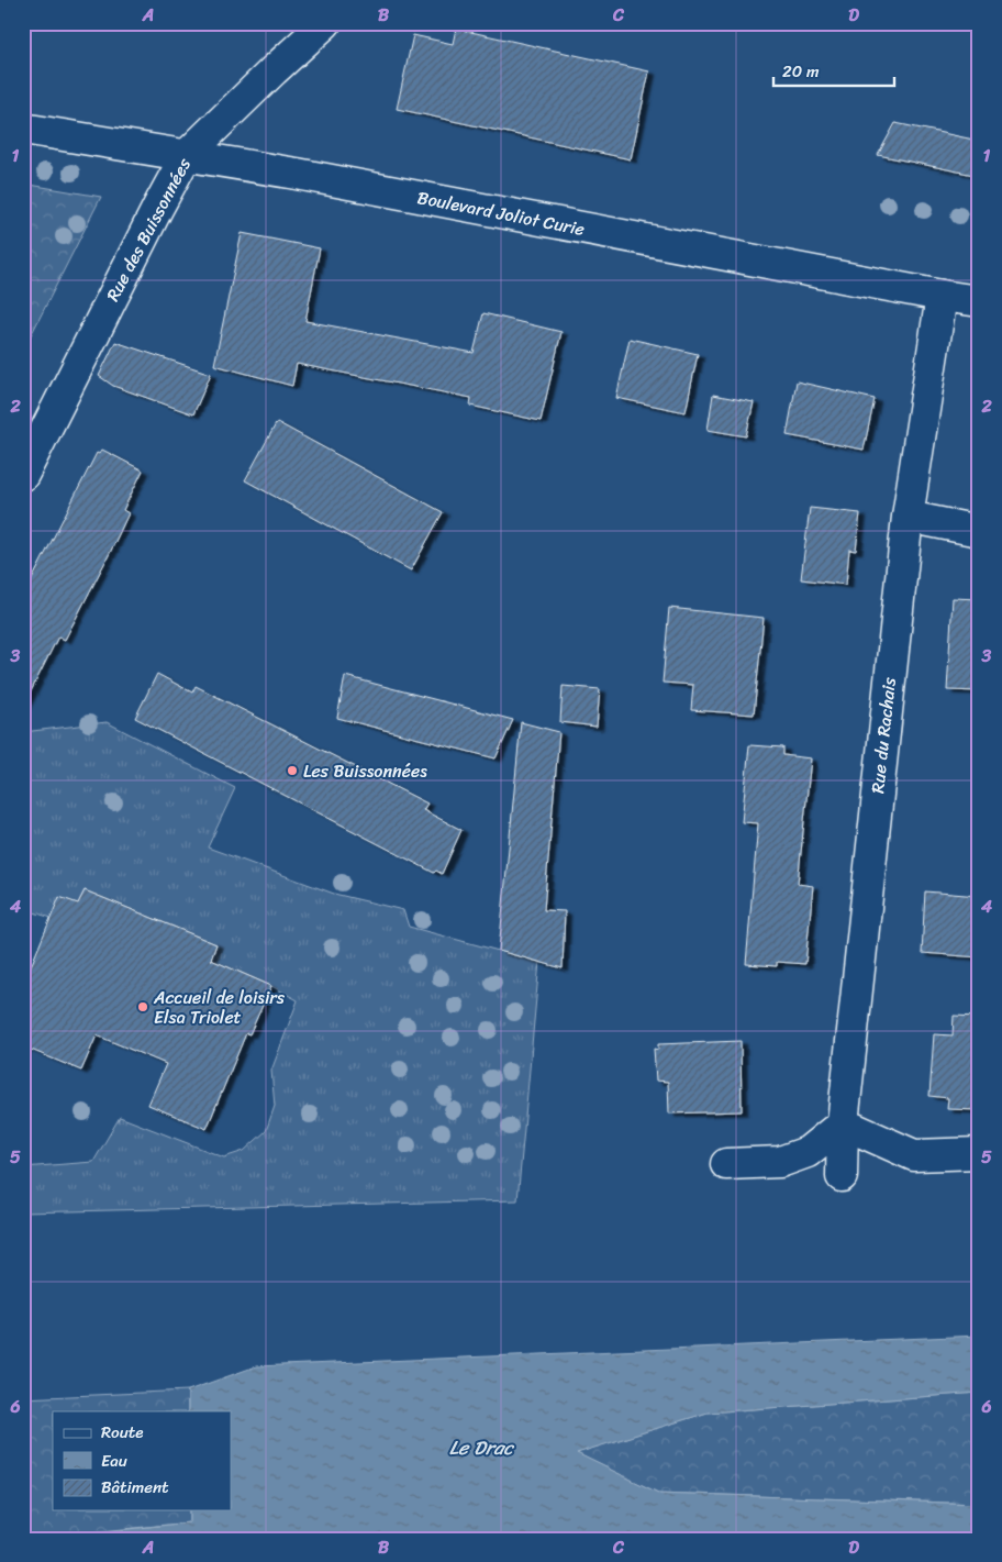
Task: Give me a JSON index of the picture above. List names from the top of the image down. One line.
{"streets":{"street":["Boulevard Joliot Curie","Rue des Buissonnées","Rue du Rachais"]},"crossings":[["Boulevard Joliot Curie","Rue des Buissonnées"],["Boulevard Joliot Curie","Rue du Rachais"]],"water":["Le Drac"],"places":["Les Buissonnées","Accueil de loisirs Elsa Triolet"],"legend":["Route","Eau","Bâtiment"],"scale_bar":"20 m","grid":{"columns":["A","B","C","D"],"rows":["1","2","3","4","5","6"]}}
